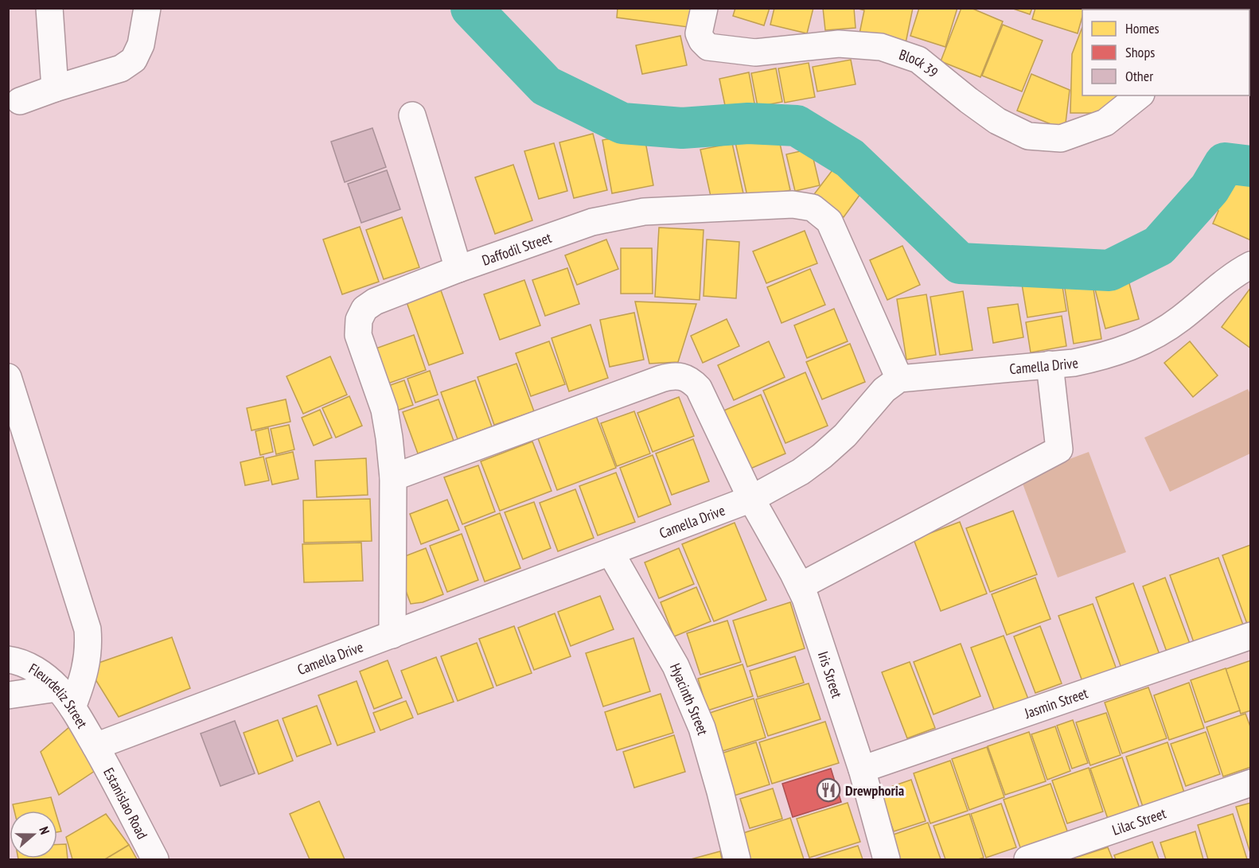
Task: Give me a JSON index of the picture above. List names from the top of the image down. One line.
{"streets":{"street":["Block 39","Daffodil Street","Camella Drive","Iris Street","Fleurdeliz Street","Hyacinth Street","Jasmin Street","Estanislao Road","Lilac Street"]},"crossings":[["Daffodil Street","Camella Drive"],["Daffodil Street","Iris Street"],["Camella Drive","Iris Street"],["Camella Drive","Fleurdeliz Street"],["Camella Drive","Hyacinth Street"],["Camella Drive","Estanislao Road"],["Iris Street","Jasmin Street"],["Fleurdeliz Street","Estanislao Road"]],"places":{"restaurant":["Drewphoria"]},"legend":["Homes","Shops","Other"],"north":"right"}
